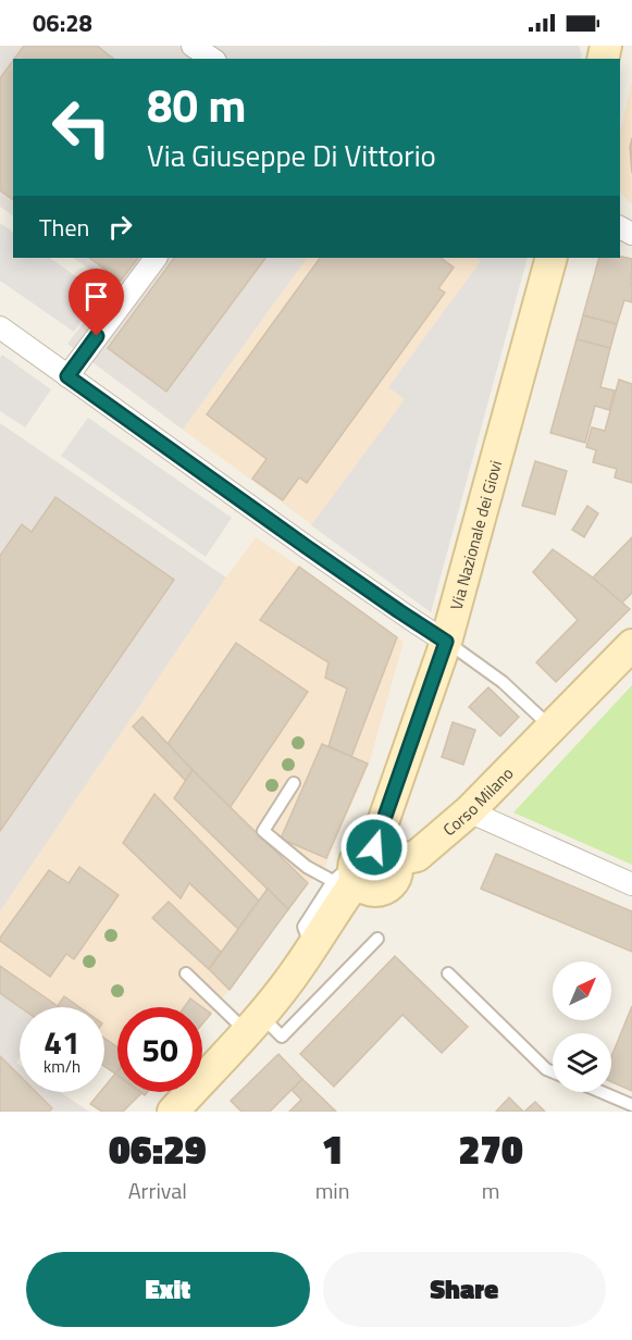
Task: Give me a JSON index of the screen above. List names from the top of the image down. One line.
{"streets":{"main road":["Via Nazionale dei Giovi","Corso Milano"]},"crossings":[["Via Nazionale dei Giovi","Corso Milano"]],"north":"top right","page":{"status":"06:28","turn":["80 m","Via Giuseppe Di Vittorio"],"then":"Then","speed":"41 km/h","limit":"50","eta":["06:29","Arrival","1","min","270","m"],"buttons":["Exit","Share"]}}
